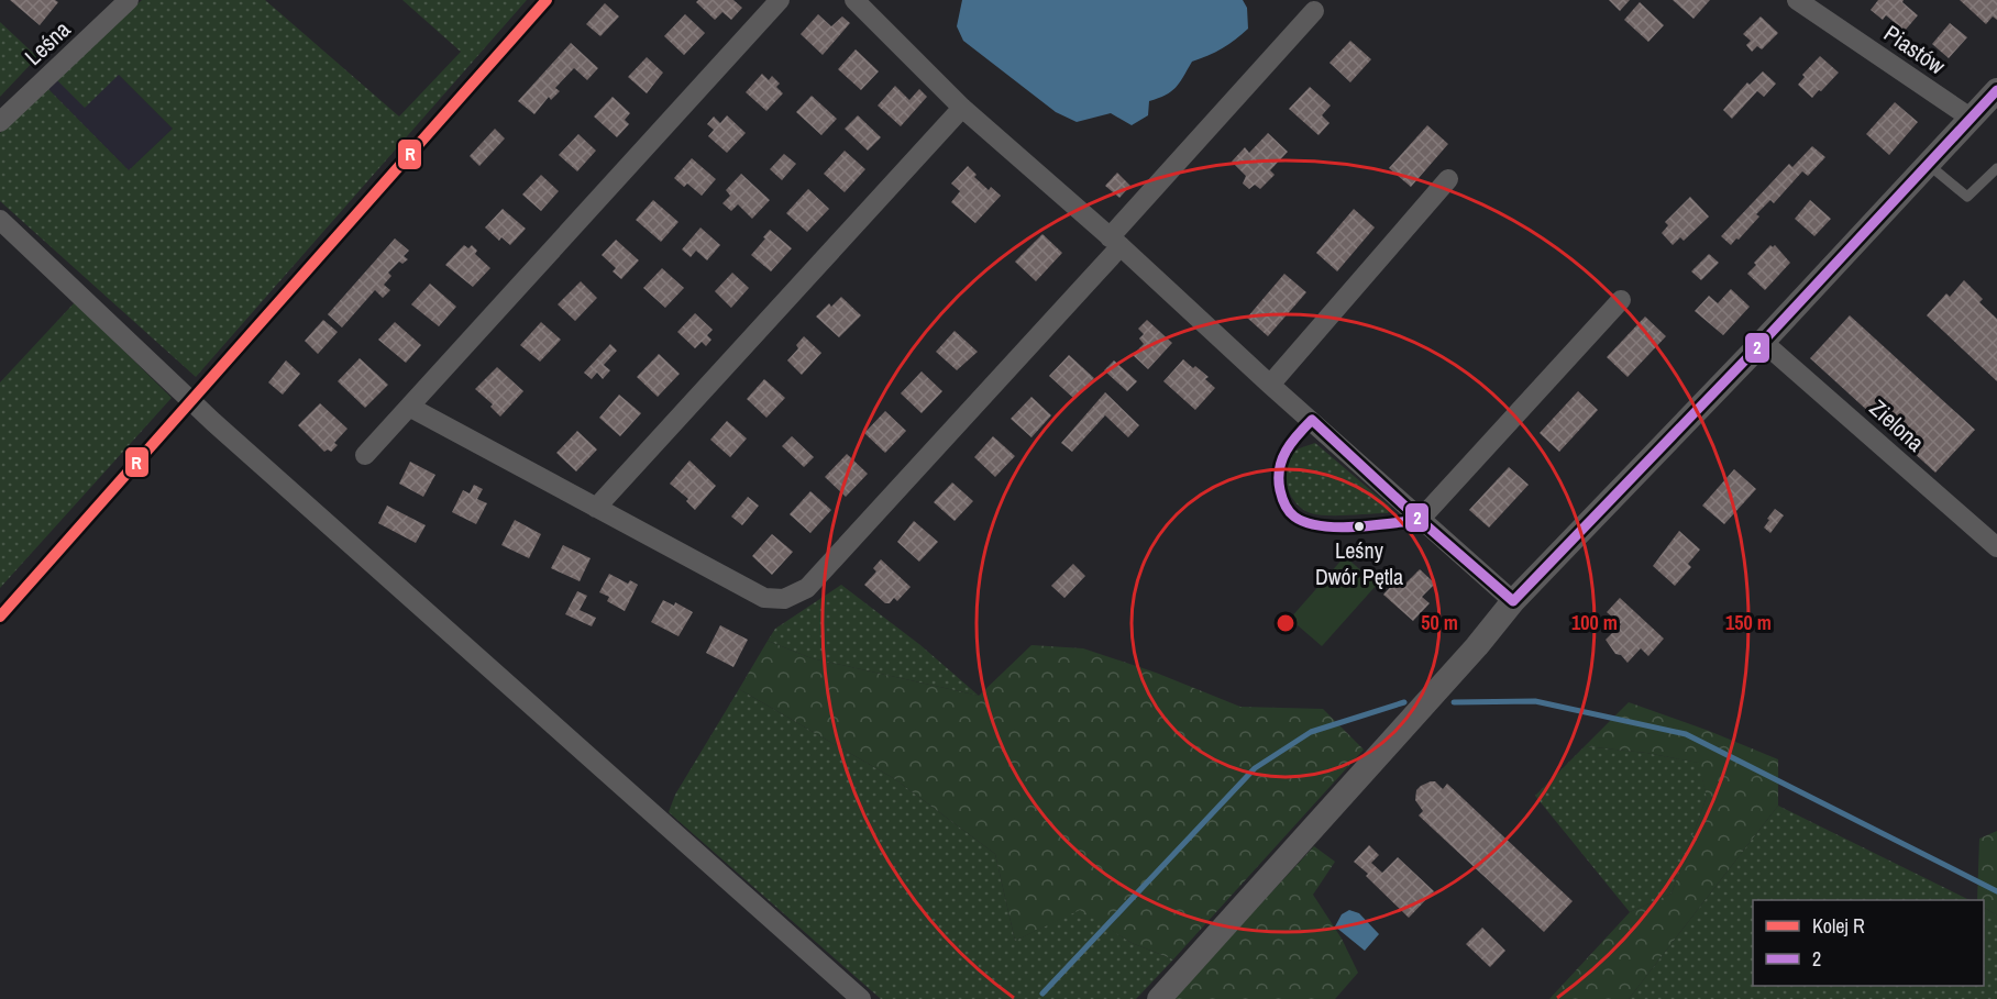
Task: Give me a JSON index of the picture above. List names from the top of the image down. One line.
{"streets":{"street":["Leśna","Piastów","Zielona"]},"places":["Leśny Dwór Pętla"],"lines":["rail line R","transit line 2"],"legend":["Kolej R","2"],"rings":["50 m","100 m","150 m"]}
